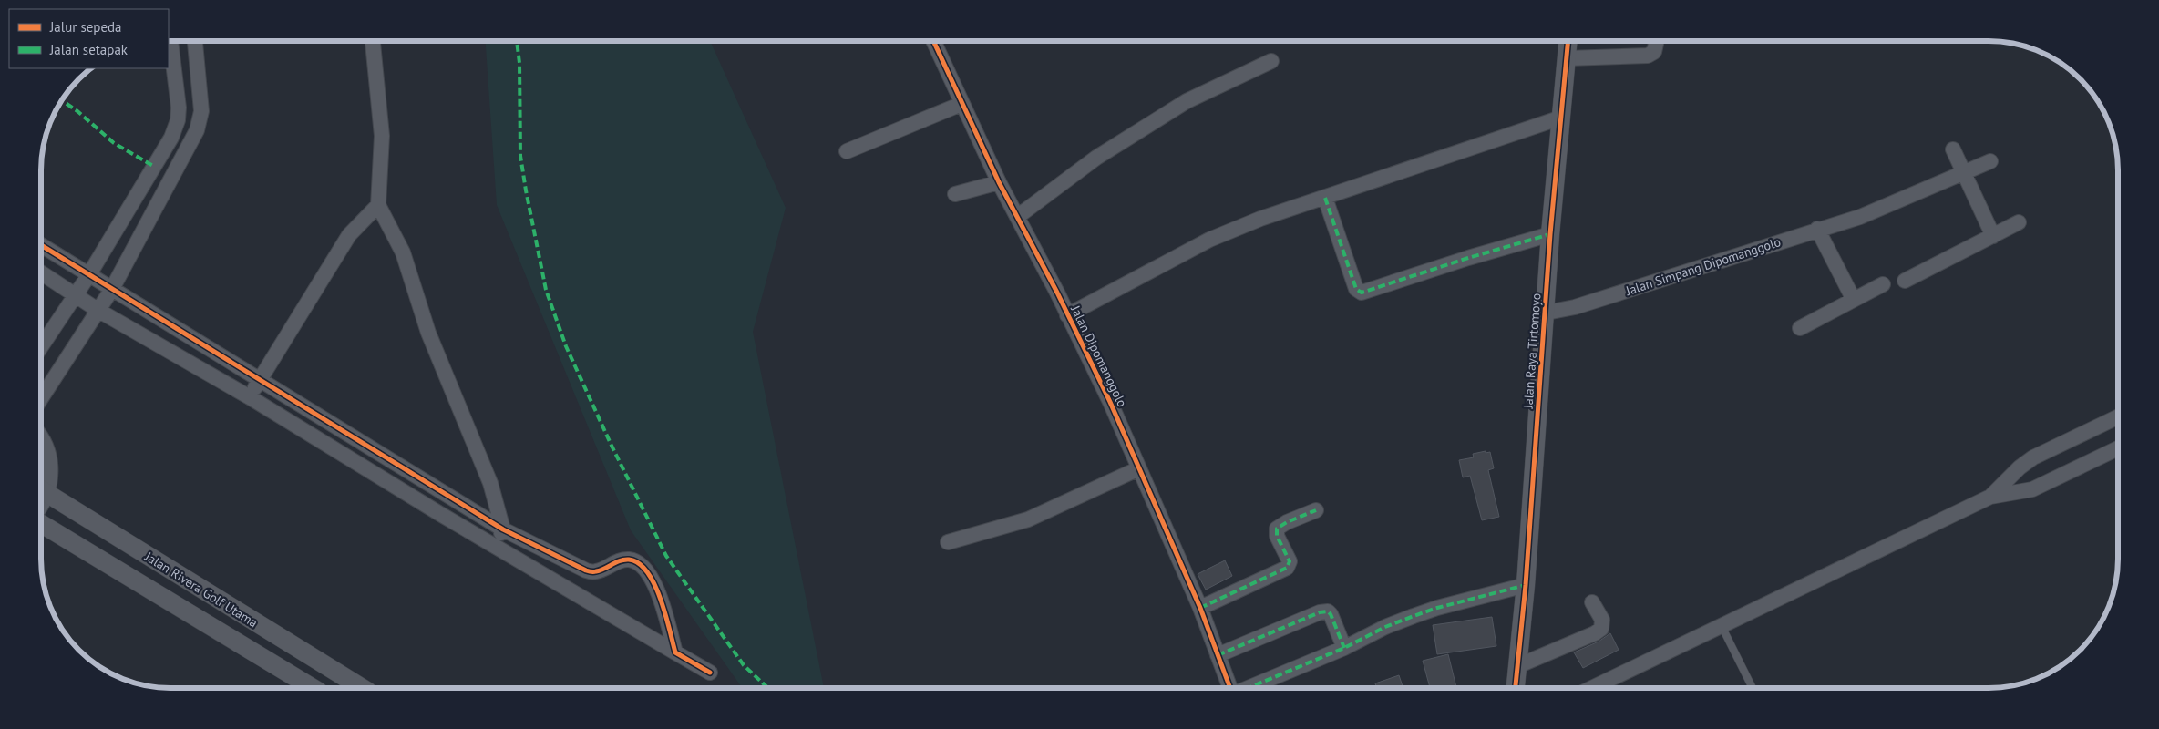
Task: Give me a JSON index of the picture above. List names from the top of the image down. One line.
{"streets":{"street":["Jalan Simpang Dipomanggolo","Jalan Raya Tirtomoyo","Jalan Dipomanggolo","Jalan Rivera Golf Utama"]},"crossings":[["Jalan Simpang Dipomanggolo","Jalan Raya Tirtomoyo"]],"legend":["Jalur sepeda","Jalan setapak"]}
